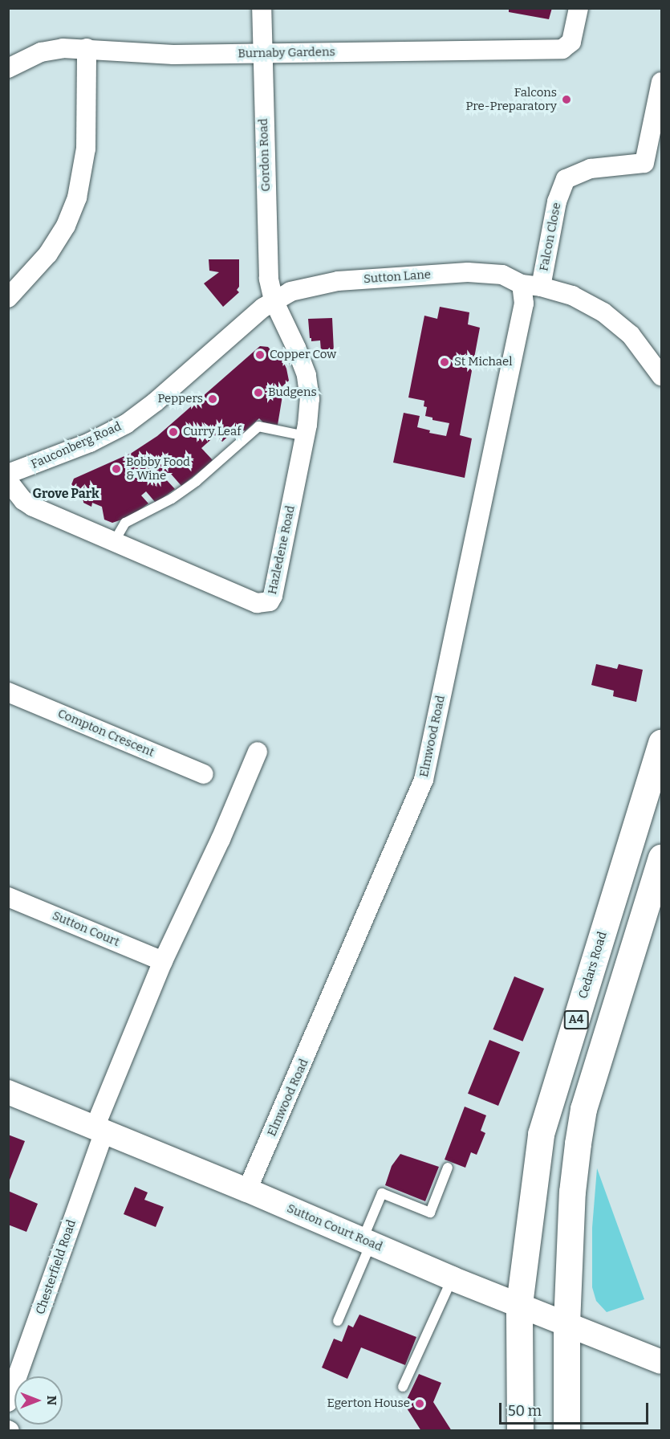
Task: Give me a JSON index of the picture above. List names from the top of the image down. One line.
{"streets":{"highway":["Cedars Road","A4"],"street":["Burnaby Gardens","Gordon Road","Falcon Close","Sutton Lane","Fauconberg Road","Hazledene Road","Compton Crescent","Elmwood Road","Sutton Court","Sutton Court Road","Chesterfield Road"]},"crossings":[["Burnaby Gardens","Gordon Road"],["Gordon Road","Sutton Lane"],["Gordon Road","Fauconberg Road"],["Gordon Road","Hazledene Road"],["Falcon Close","Sutton Lane"],["Sutton Lane","Fauconberg Road"],["Sutton Lane","Hazledene Road"],["Sutton Lane","Elmwood Road"],["Fauconberg Road","Hazledene Road"],["Elmwood Road","Sutton Court Road"],["Sutton Court","Chesterfield Road"],["Cedars Road","A4"],["Cedars Road","Sutton Court Road"],["A4","Sutton Court Road"],["Sutton Court Road","Chesterfield Road"]],"districts":["Grove Park"],"places":["Falcons Pre-Preparatory","Copper Cow","St Michael","Budgens","Peppers","Curry Leaf","Bobby Food & Wine","Egerton House"],"scale_bar":"50 m","north":"right"}
